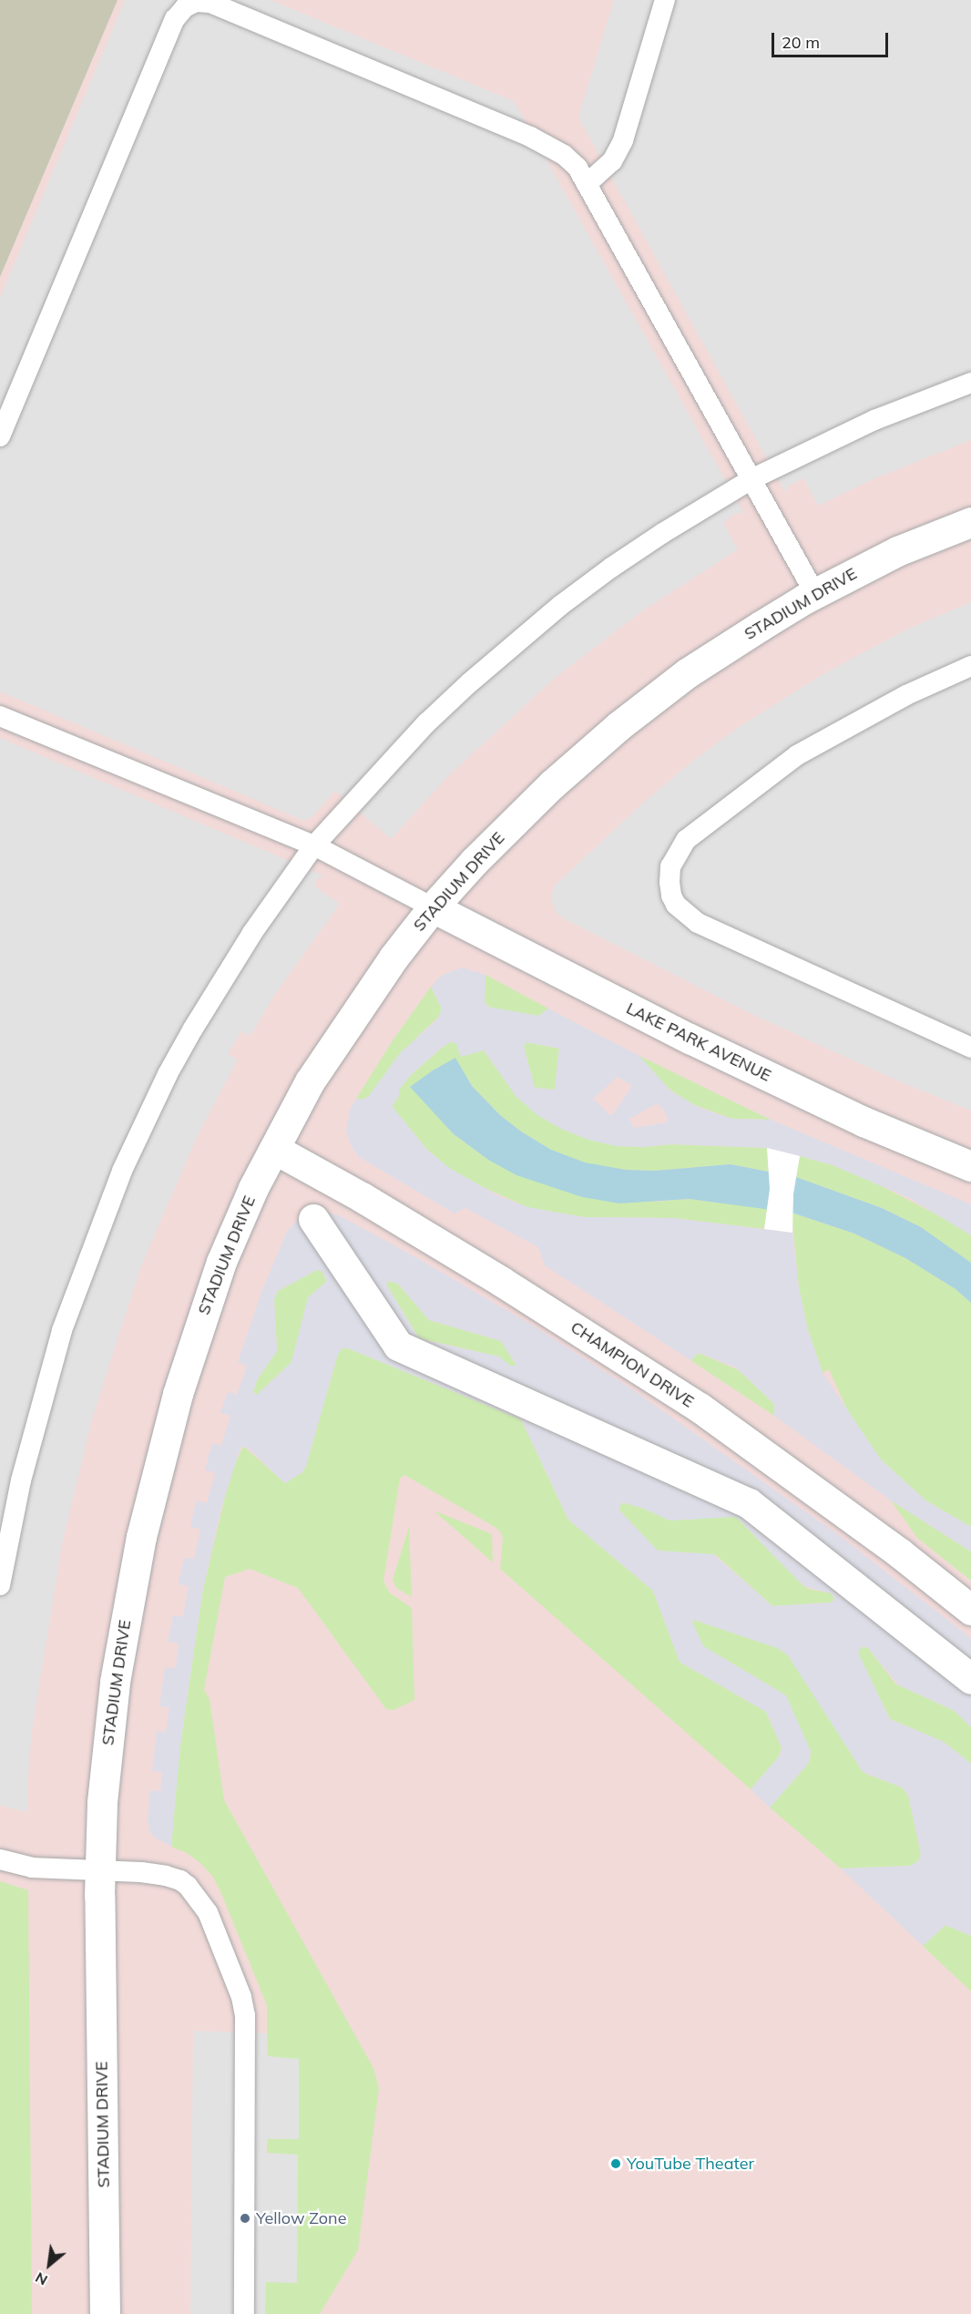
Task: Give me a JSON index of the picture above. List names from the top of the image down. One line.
{"streets":{"street":["STADIUM DRIVE","LAKE PARK AVENUE","CHAMPION DRIVE"]},"crossings":[["STADIUM DRIVE","LAKE PARK AVENUE"],["STADIUM DRIVE","CHAMPION DRIVE"]],"places":["YouTube Theater","Yellow Zone"],"scale_bar":"20 m","north":"bottom left"}
